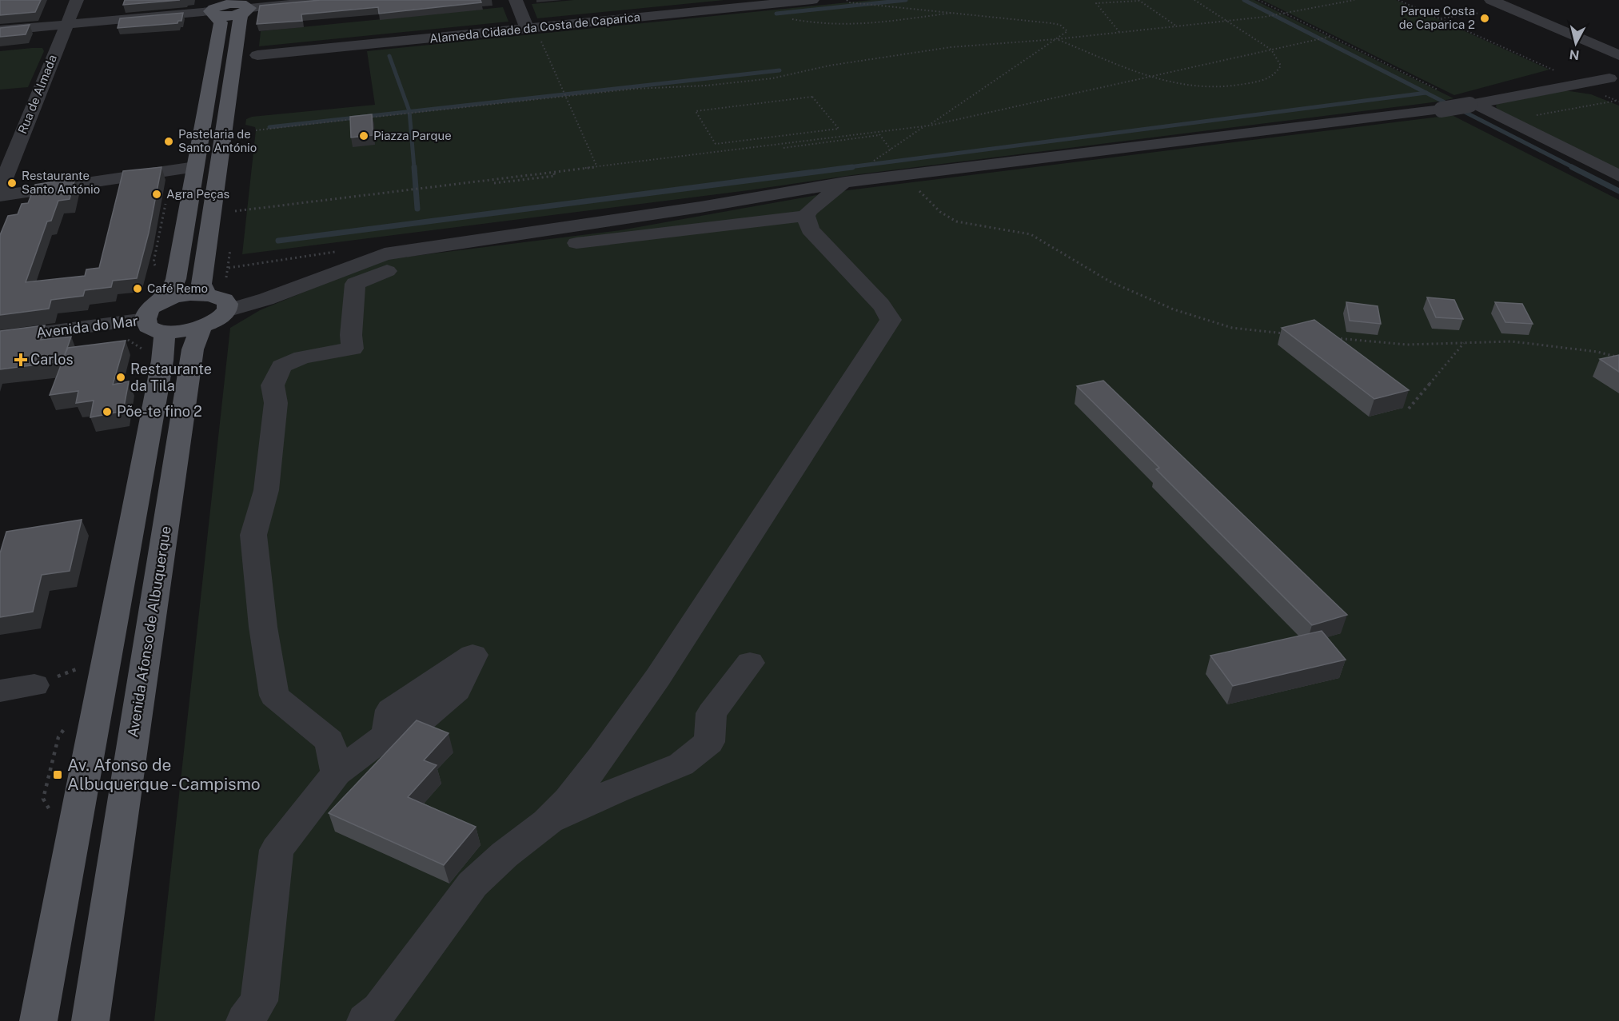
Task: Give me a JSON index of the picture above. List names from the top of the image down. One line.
{"streets":{"main road":["Avenida Afonso de Albuquerque"],"street":["Alameda Cidade da Costa de Caparica","Rua de Almada","Avenida do Mar"]},"places":{"other":["Parque Costa de Caparica 2","Piazza Parque","Pastelaria de Santo António","Restaurante Santo António","Agra Peças","Café Remo","Restaurante da Tila","Põe-te fino 2"],"health":["Carlos"],"transit":["Av. Afonso de Albuquerque - Campismo"]},"north":"bottom"}
